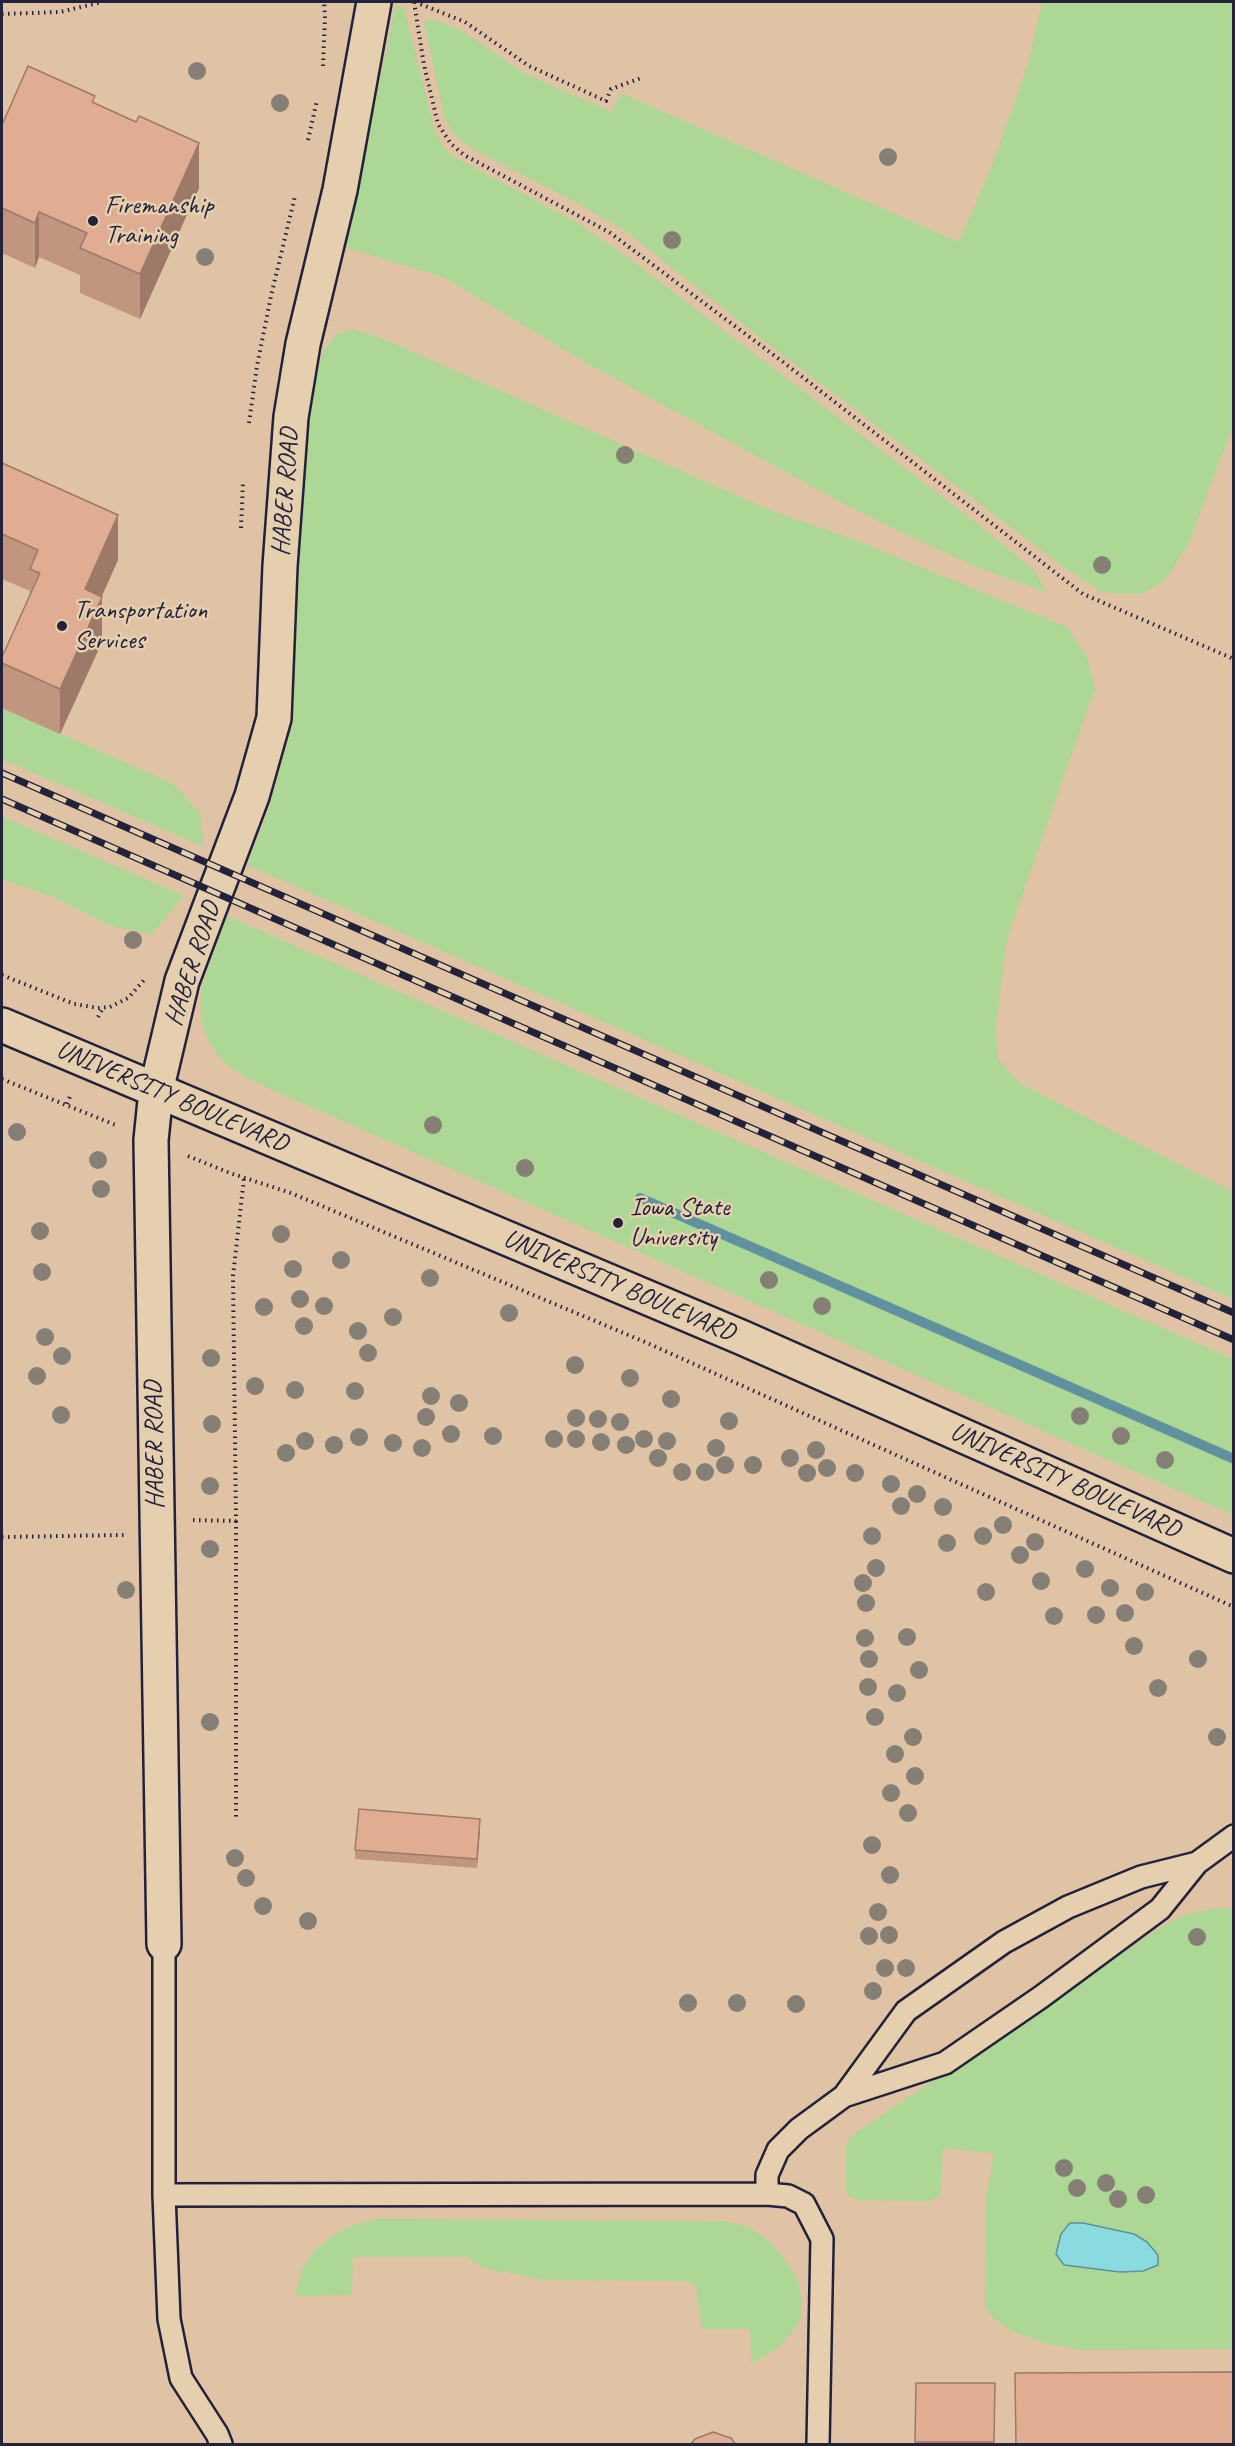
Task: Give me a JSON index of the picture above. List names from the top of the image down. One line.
{"streets":{"street":["HABER ROAD","UNIVERSITY BOULEVARD"]},"crossings":[["HABER ROAD","UNIVERSITY BOULEVARD"]],"places":["Firemanship Training","Transportation Services","Iowa State University"]}
